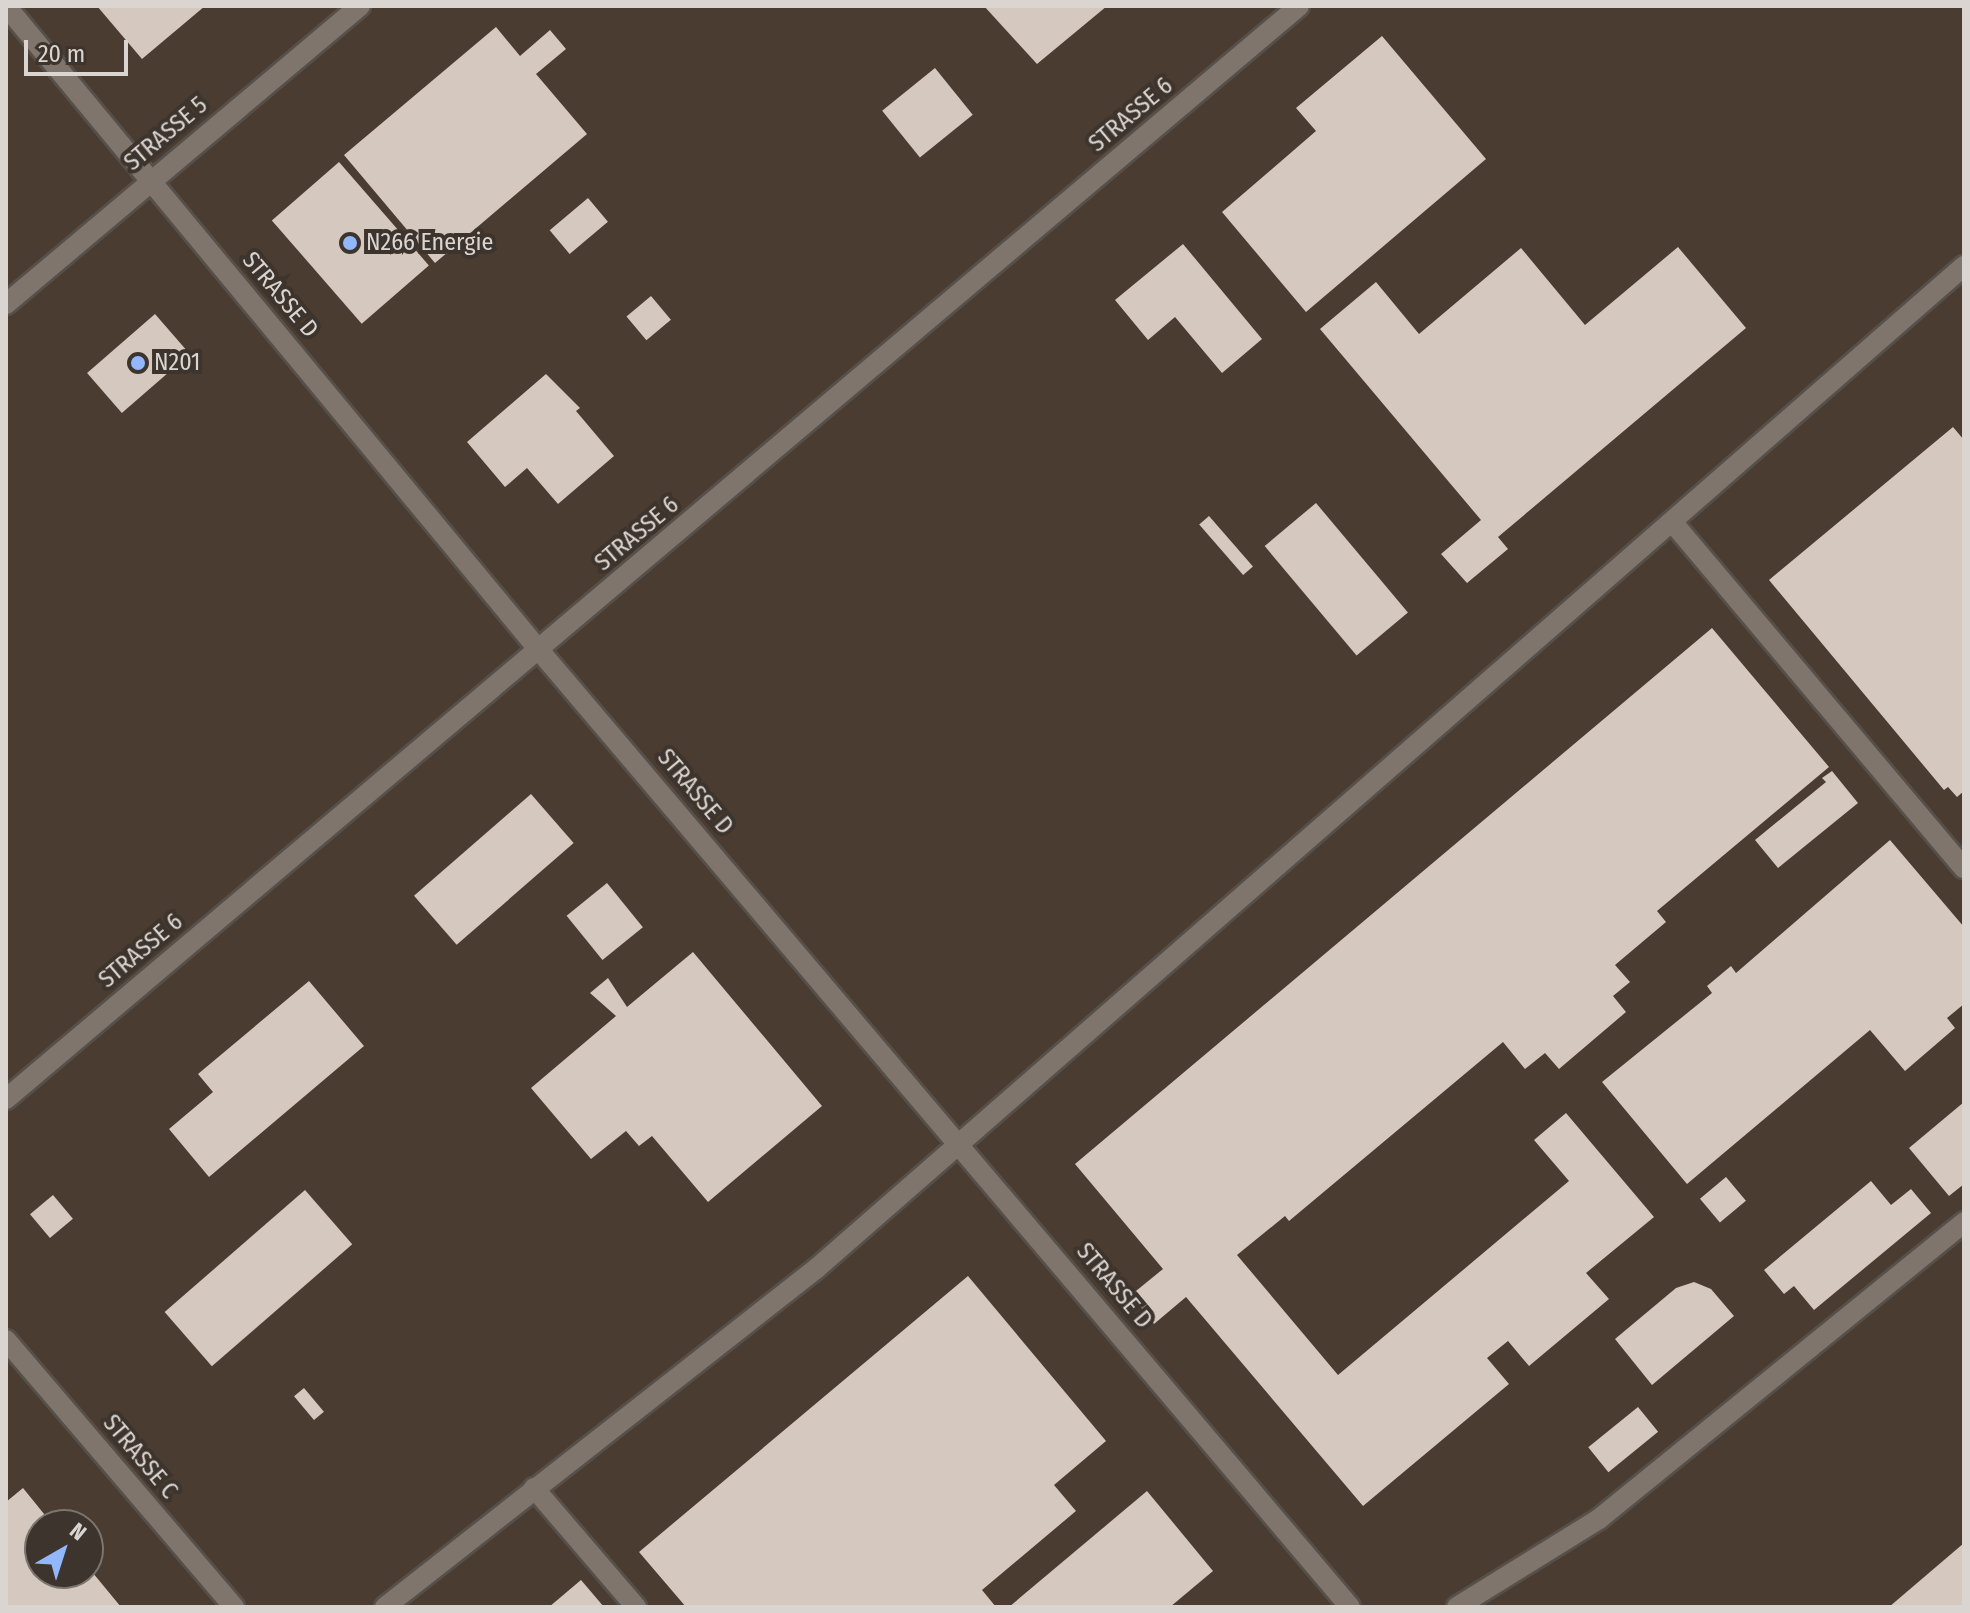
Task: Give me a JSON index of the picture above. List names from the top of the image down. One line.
{"streets":{"lane":["STRASSE 6","STRASSE 5","STRASSE D","STRASSE C"]},"crossings":[["STRASSE 6","STRASSE D"],["STRASSE 5","STRASSE D"]],"places":["N266 Energie","N201"],"scale_bar":"20 m","north":"top right"}
